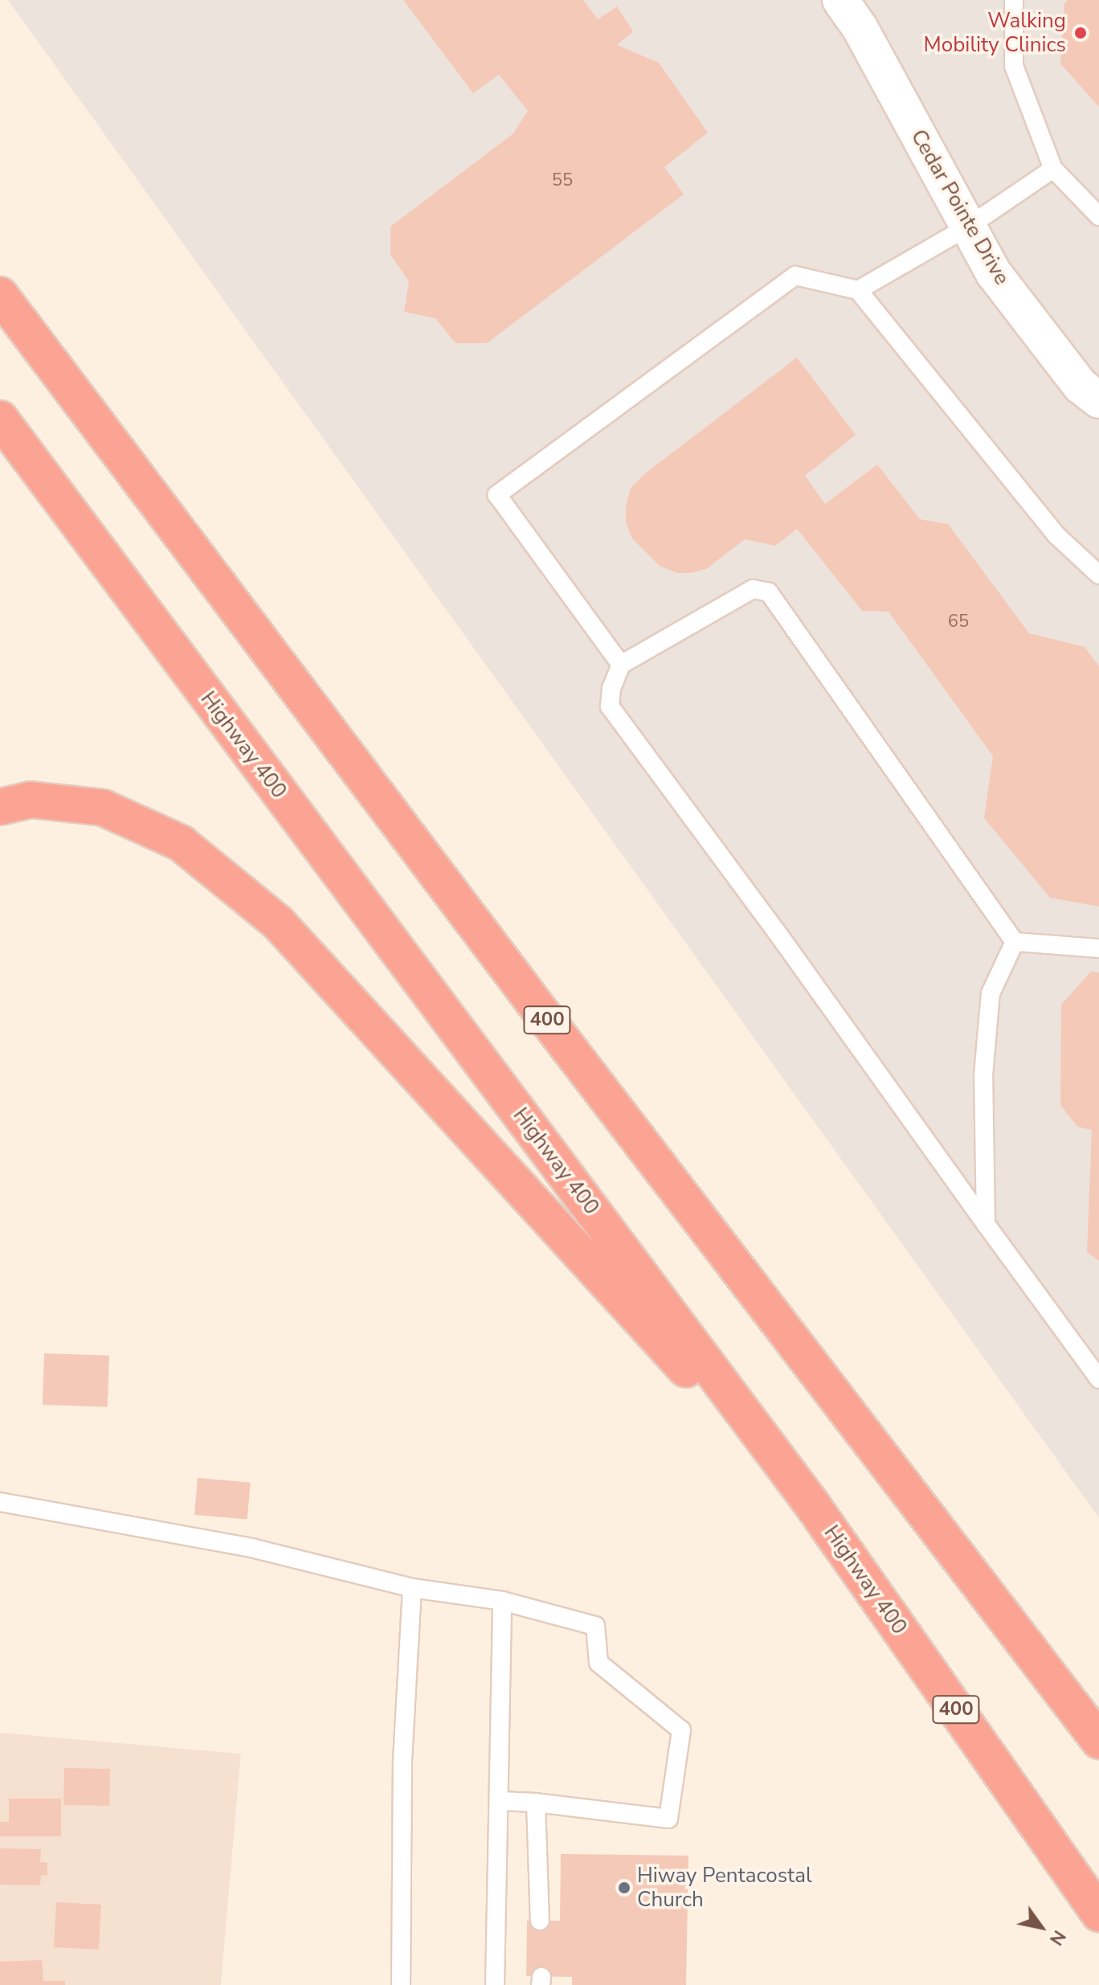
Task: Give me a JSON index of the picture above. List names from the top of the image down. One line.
{"streets":{"highway":["Highway 400","400"],"street":["Cedar Pointe Drive"]},"places":["Walking Mobility Clinics","Hiway Pentacostal Church"],"house_numbers":["55","65"],"north":"bottom right"}
